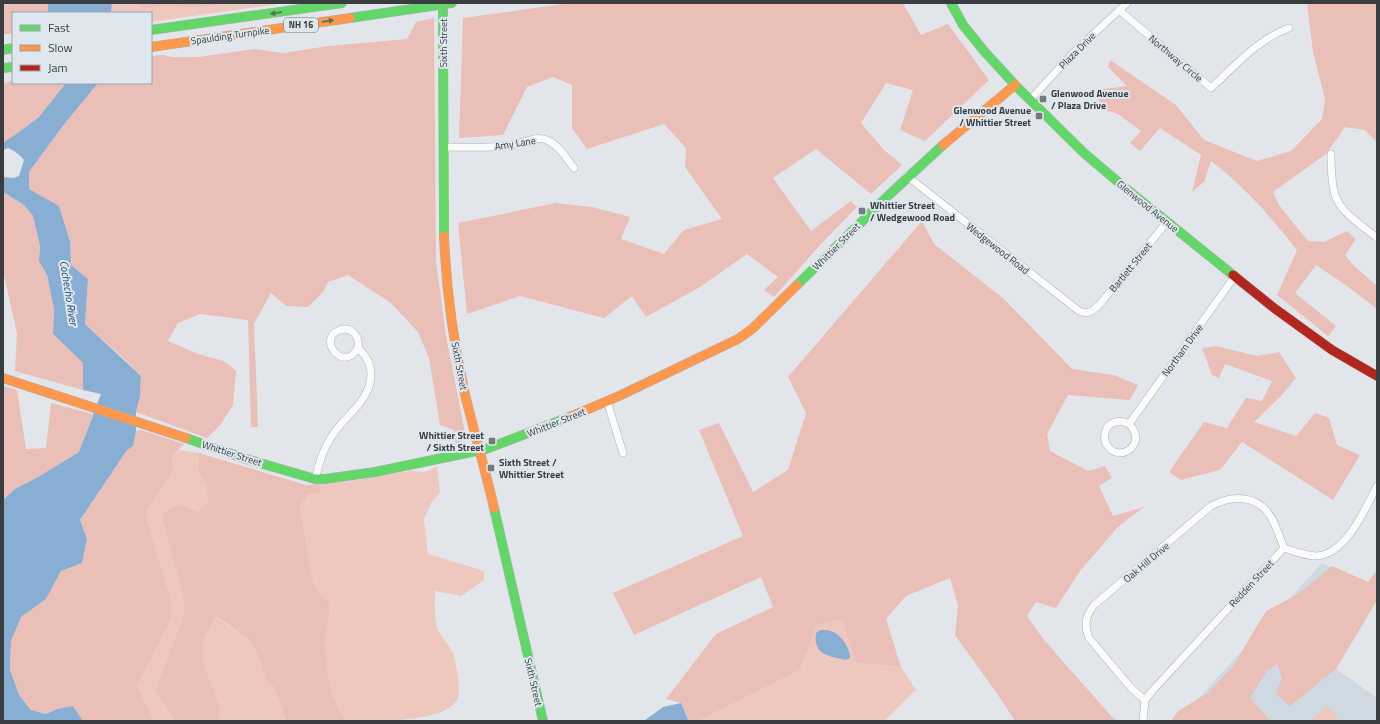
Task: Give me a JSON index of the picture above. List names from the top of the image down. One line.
{"streets":{"main road":["NH 16","Spaulding Turnpike","Sixth Street","Glenwood Avenue","Whittier Street"],"street":["Plaza Drive","Northway Circle","Amy Lane","Wedgewood Road","Bartlett Street","Northam Drive","Oak Hill Drive","Redden Street"]},"crossings":[["Sixth Street","Amy Lane"],["Sixth Street","Whittier Street"],["Plaza Drive","Northway Circle"],["Plaza Drive","Glenwood Avenue"],["Glenwood Avenue","Whittier Street"],["Glenwood Avenue","Bartlett Street"],["Glenwood Avenue","Northam Drive"],["Whittier Street","Wedgewood Road"],["Wedgewood Road","Bartlett Street"],["Oak Hill Drive","Redden Street"]],"water":["Cochecho River"],"places":{"transit":["Glenwood Avenue / Plaza Drive","Glenwood Avenue / Whittier Street","Whittier Street / Wedgewood Road","Whittier Street / Sixth Street","Sixth Street / Whittier Street"]},"legend":["Fast","Slow","Jam"]}
